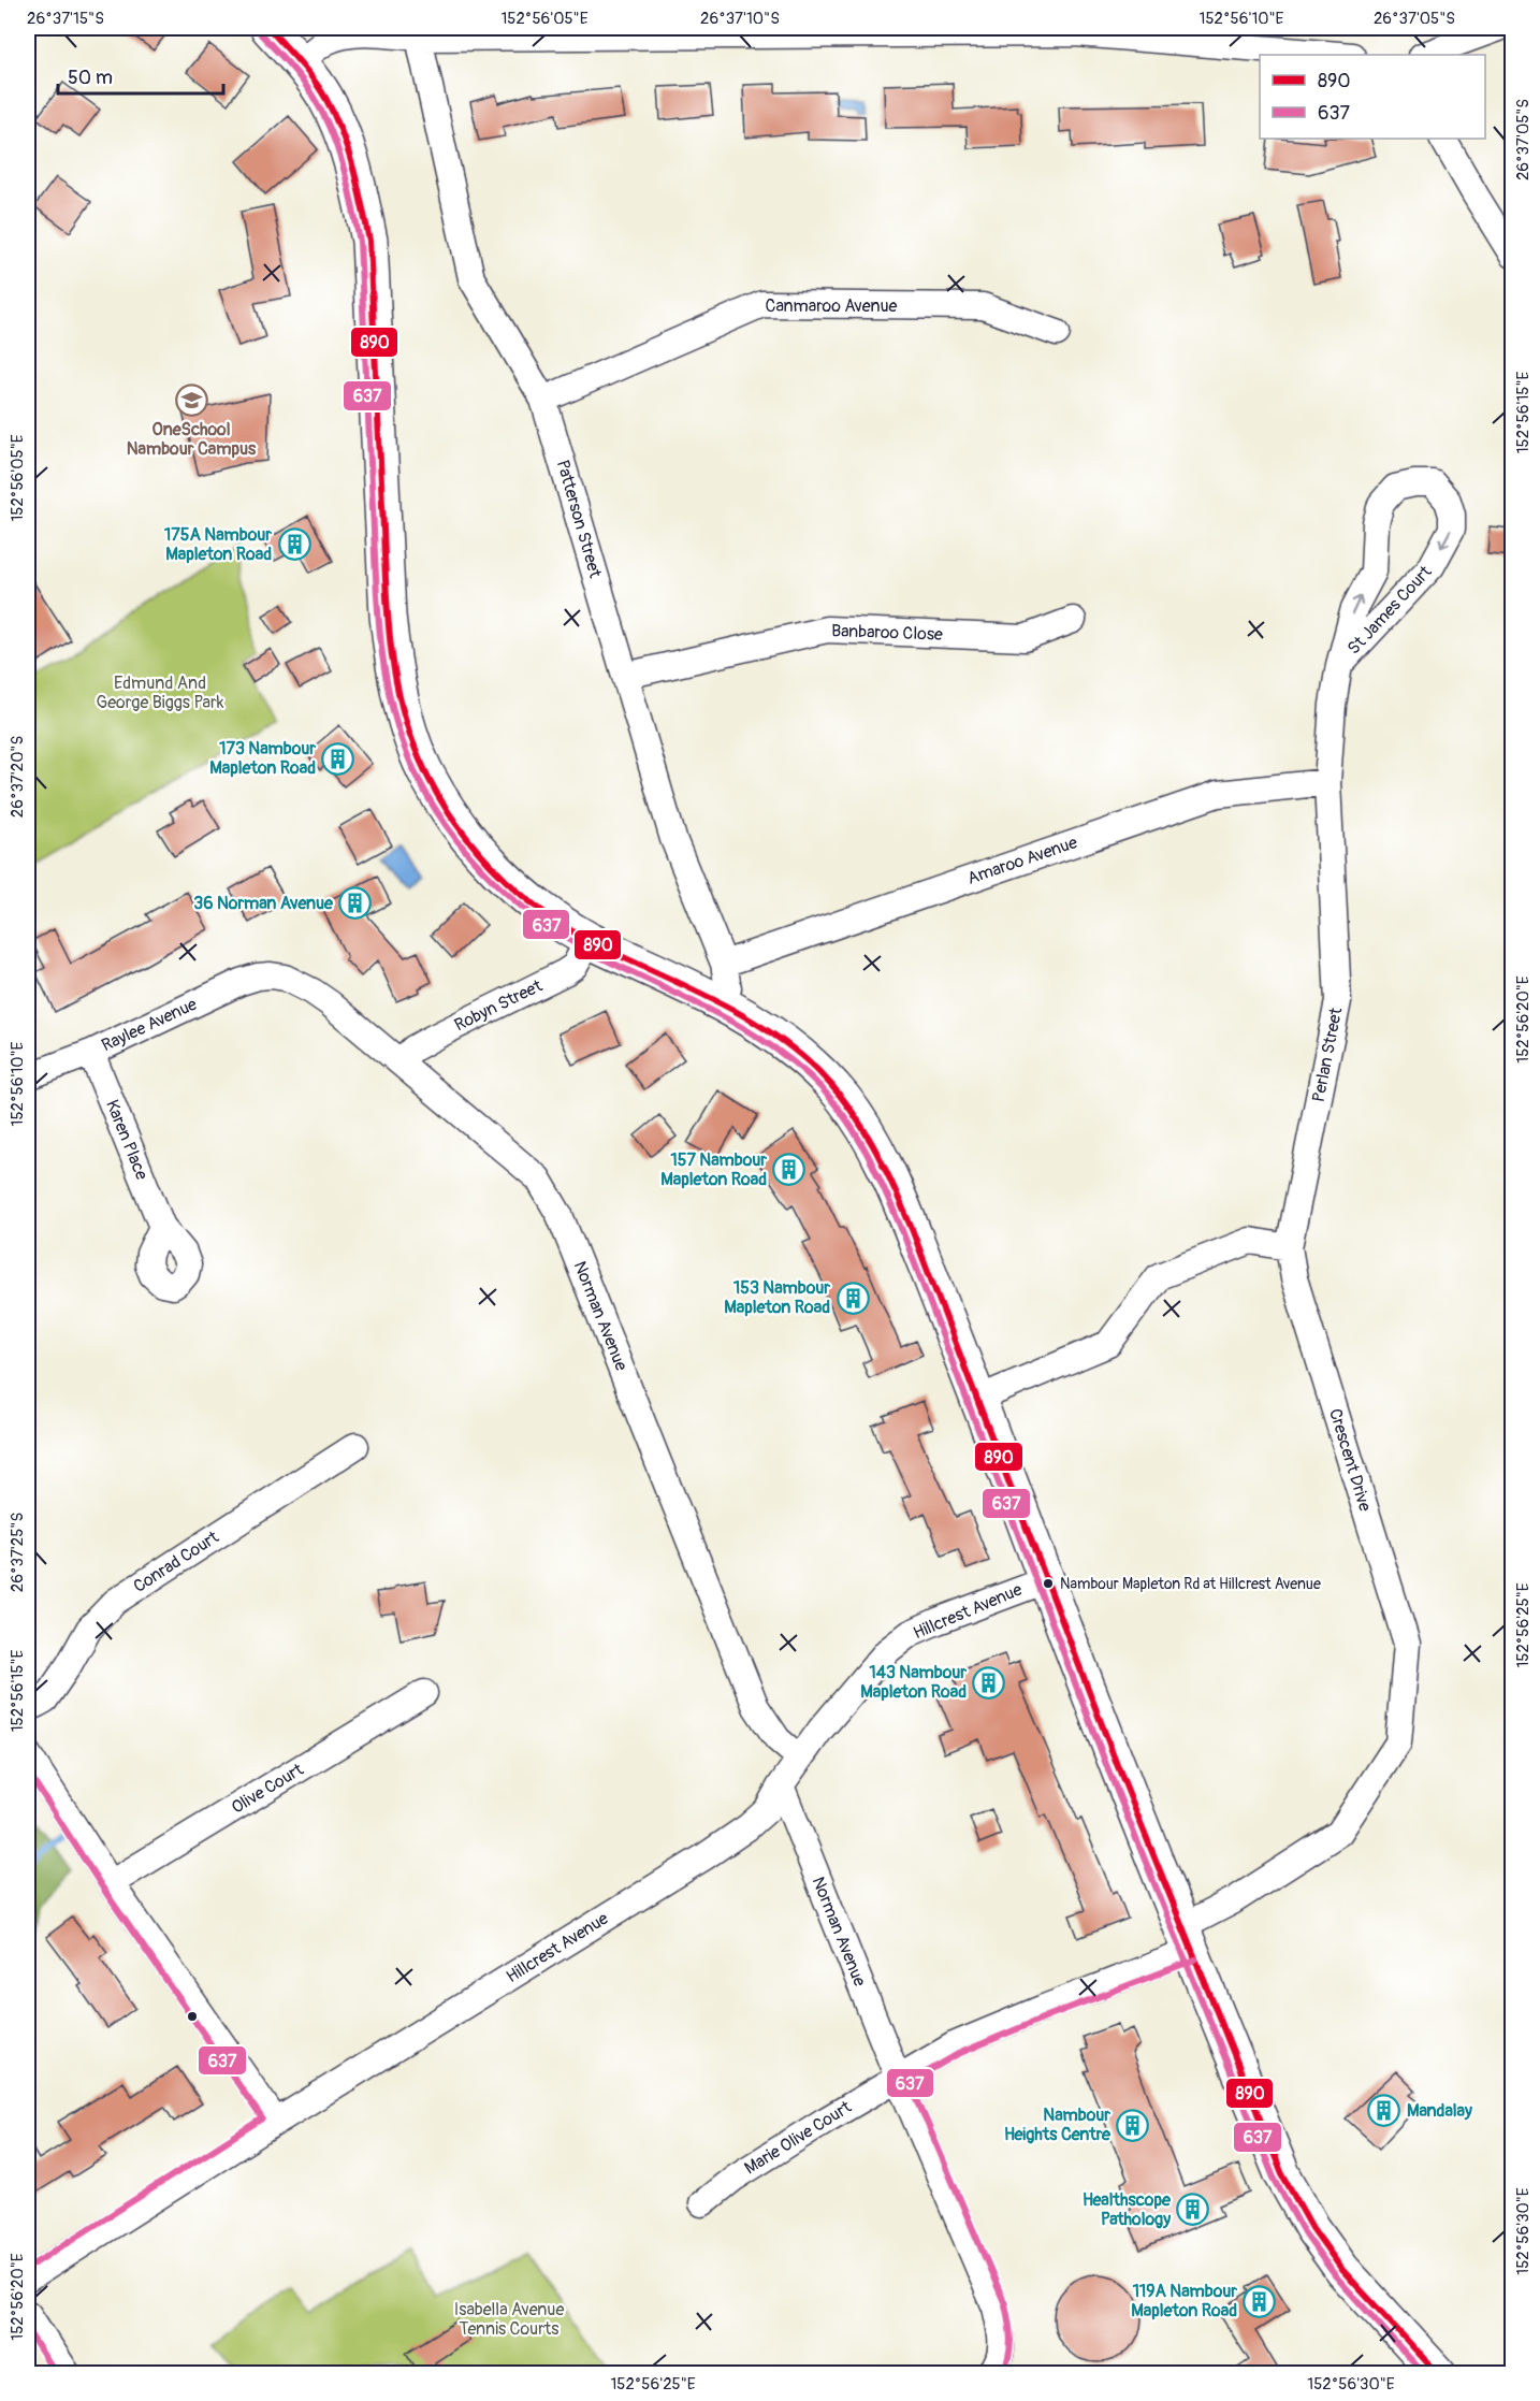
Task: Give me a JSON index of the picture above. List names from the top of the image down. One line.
{"streets":{"street":["Canmaroo Avenue","Patterson Street","St James Court","Banbaroo Close","Amaroo Avenue","Robyn Street","Raylee Avenue","Perlan Street","Karen Place","Norman Avenue","Crescent Drive","Conrad Court","Hillcrest Avenue","Olive Court","Marie Olive Court"]},"crossings":[["Canmaroo Avenue","Patterson Street"],["Patterson Street","Banbaroo Close"],["Patterson Street","Amaroo Avenue"],["St James Court","Amaroo Avenue"],["St James Court","Perlan Street"],["Amaroo Avenue","Perlan Street"],["Robyn Street","Norman Avenue"],["Raylee Avenue","Karen Place"],["Raylee Avenue","Norman Avenue"],["Perlan Street","Crescent Drive"],["Norman Avenue","Crescent Drive"],["Norman Avenue","Hillcrest Avenue"],["Norman Avenue","Marie Olive Court"],["Crescent Drive","Marie Olive Court"]],"parks":["Edmund And George Biggs Park","Isabella Avenue Tennis Courts"],"places":{"school or university":["OneSchool Nambour Campus"],"building":["175A Nambour Mapleton Road","173 Nambour Mapleton Road","36 Norman Avenue","157 Nambour Mapleton Road","153 Nambour Mapleton Road","143 Nambour Mapleton Road","Mandalay","Nambour Heights Centre","Healthscope Pathology","119A Nambour Mapleton Road"],"other":["Nambour Mapleton Rd at Hillcrest Avenue"]},"lines":["transit line 890","transit line 637"],"legend":["890","637"],"scale_bar":"50 m","coordinates":["26°37'15\"S","152°56'05\"E","26°37'10\"S","152°56'10\"E","26°37'05\"S","152°56'15\"E","26°37'20\"S","152°56'20\"E","26°37'25\"S","152°56'25\"E","152°56'30\"E"]}
